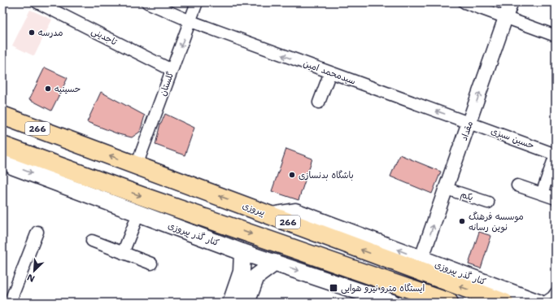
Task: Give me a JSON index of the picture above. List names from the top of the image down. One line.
{"streets":{"main road":["266","پیروزی","کنار گذر پیروزی"],"street":["تاجدینی","سیدمحمد امین","گلستان","مقداد","حسین سبزی","یکم"]},"crossings":[["تاجدینی","گلستان"],["سیدمحمد امین","گلستان"],["سیدمحمد امین","مقداد"],["سیدمحمد امین","حسین سبزی"],["گلستان","پیروزی"],["مقداد","حسین سبزی"],["مقداد","یکم"],["مقداد","کنار گذر پیروزی"],["پیروزی","کنار گذر پیروزی"]],"one_way":["سیدمحمد امین","مقداد"],"places":{"other":["مدرسه","حسینیه","باشگاه بدنسازی","موسسه فرهنگ نوین رسانه"],"transit":["ایستگاه مترو نیرو هوایی"]},"north":"bottom left"}
